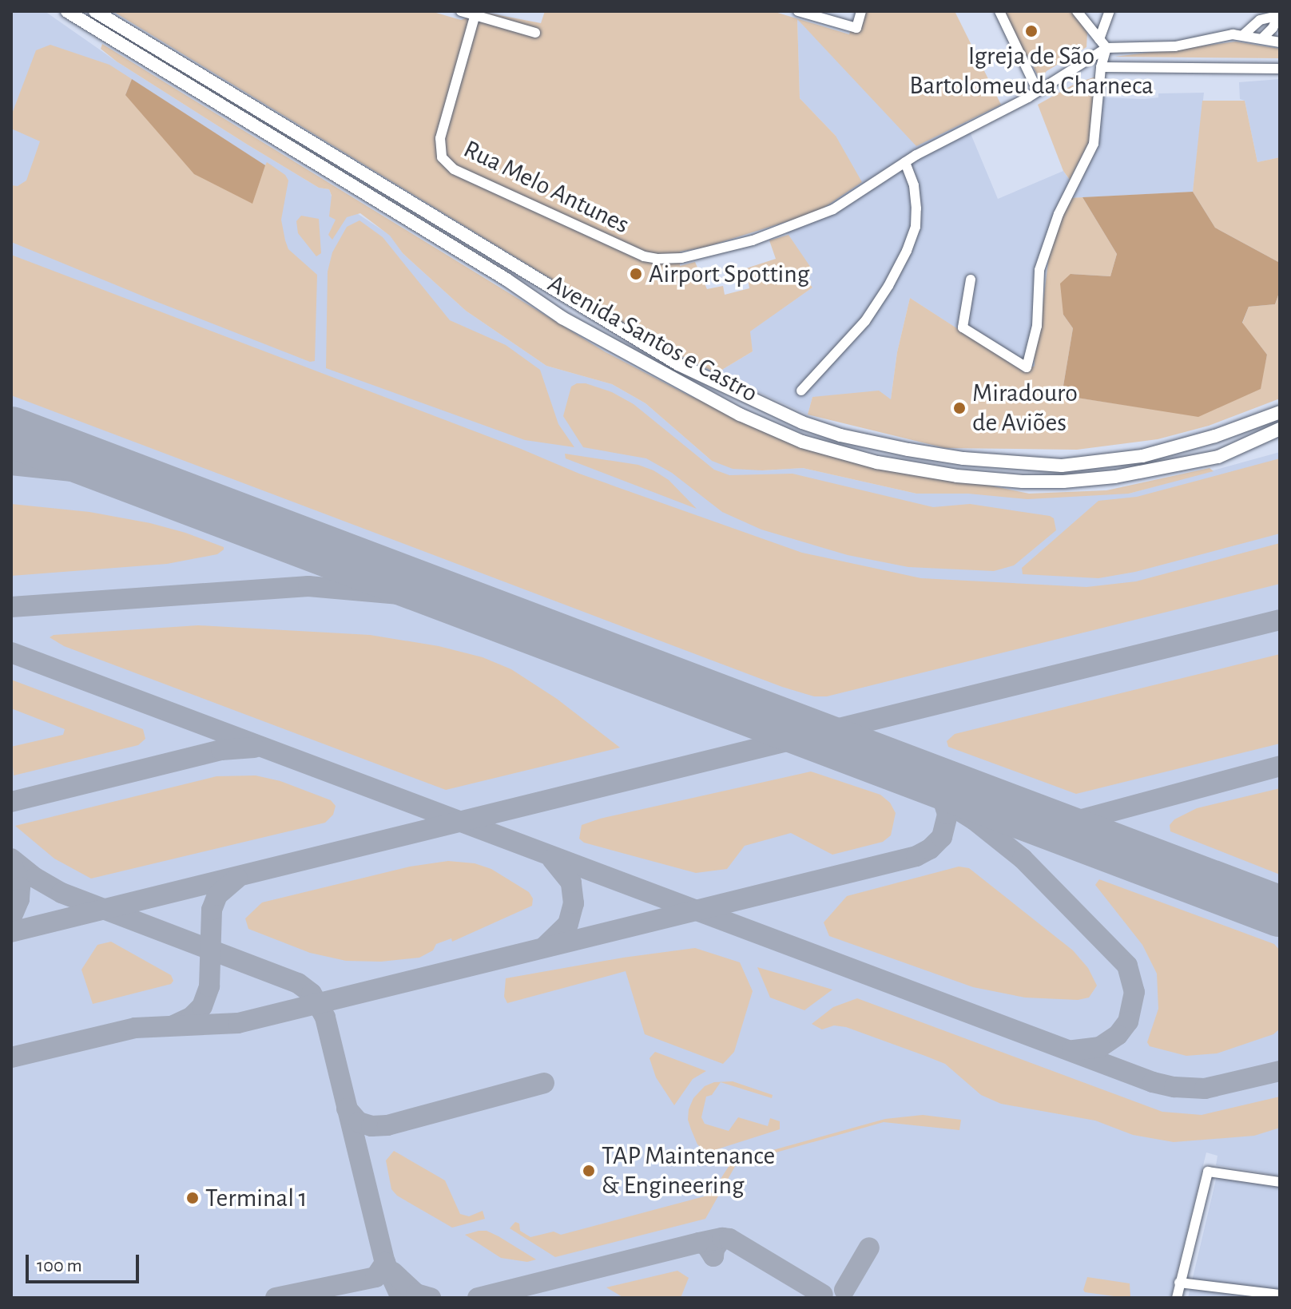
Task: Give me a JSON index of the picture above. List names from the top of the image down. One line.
{"streets":{"main road":["Avenida Santos e Castro"],"street":["Rua Melo Antunes"]},"places":["Igreja de São Bartolomeu da Charneca","Airport Spotting","Miradouro de Aviões","TAP Maintenance & Engineering","Terminal 1"],"scale_bar":"100 m"}
